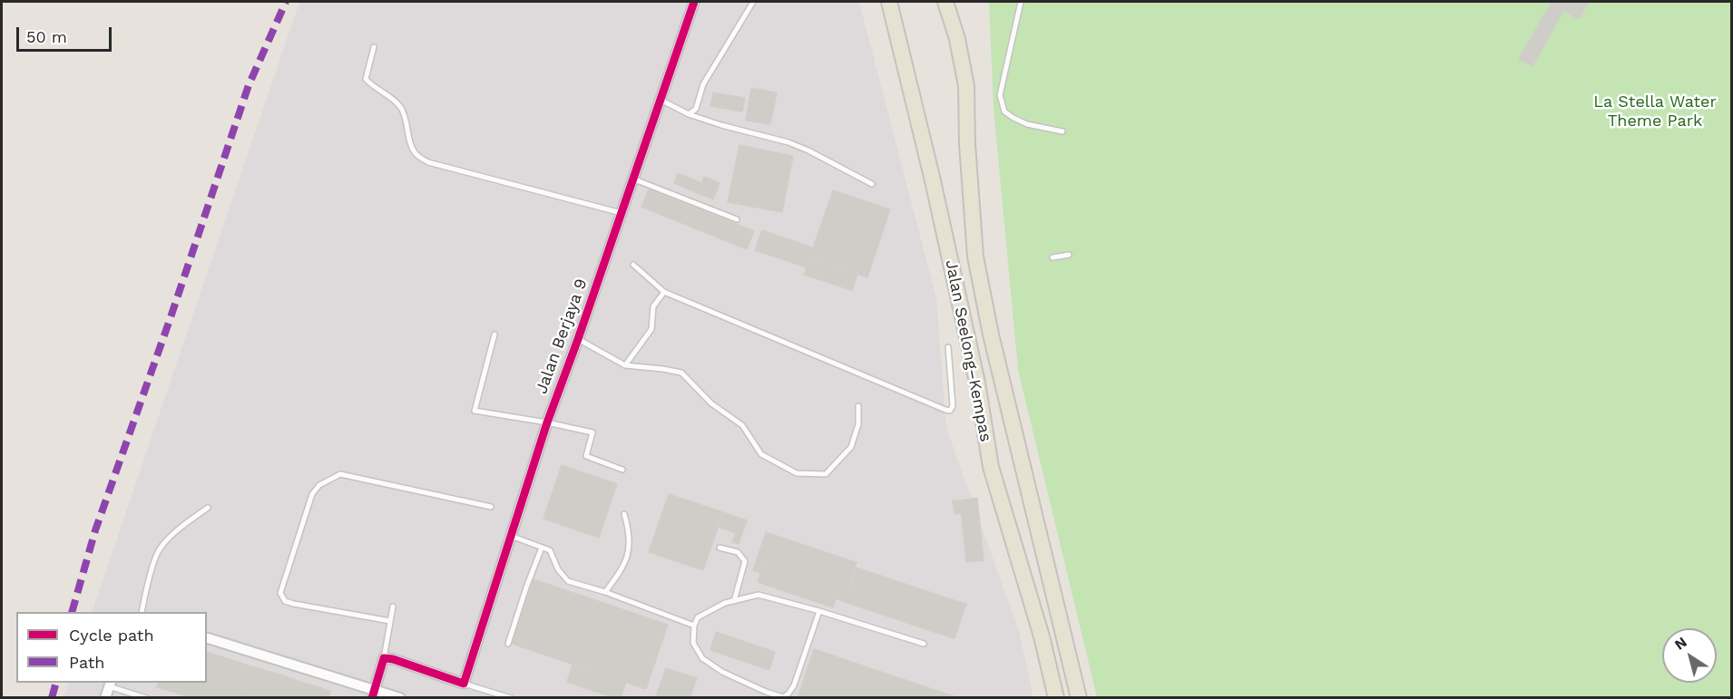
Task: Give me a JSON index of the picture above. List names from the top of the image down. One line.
{"streets":{"main road":["Jalan Seelong–Kempas"],"street":["Jalan Berjaya 9"]},"parks":["La Stella Water Theme Park"],"legend":["Cycle path","Path"],"scale_bar":"50 m","north":"top left"}
